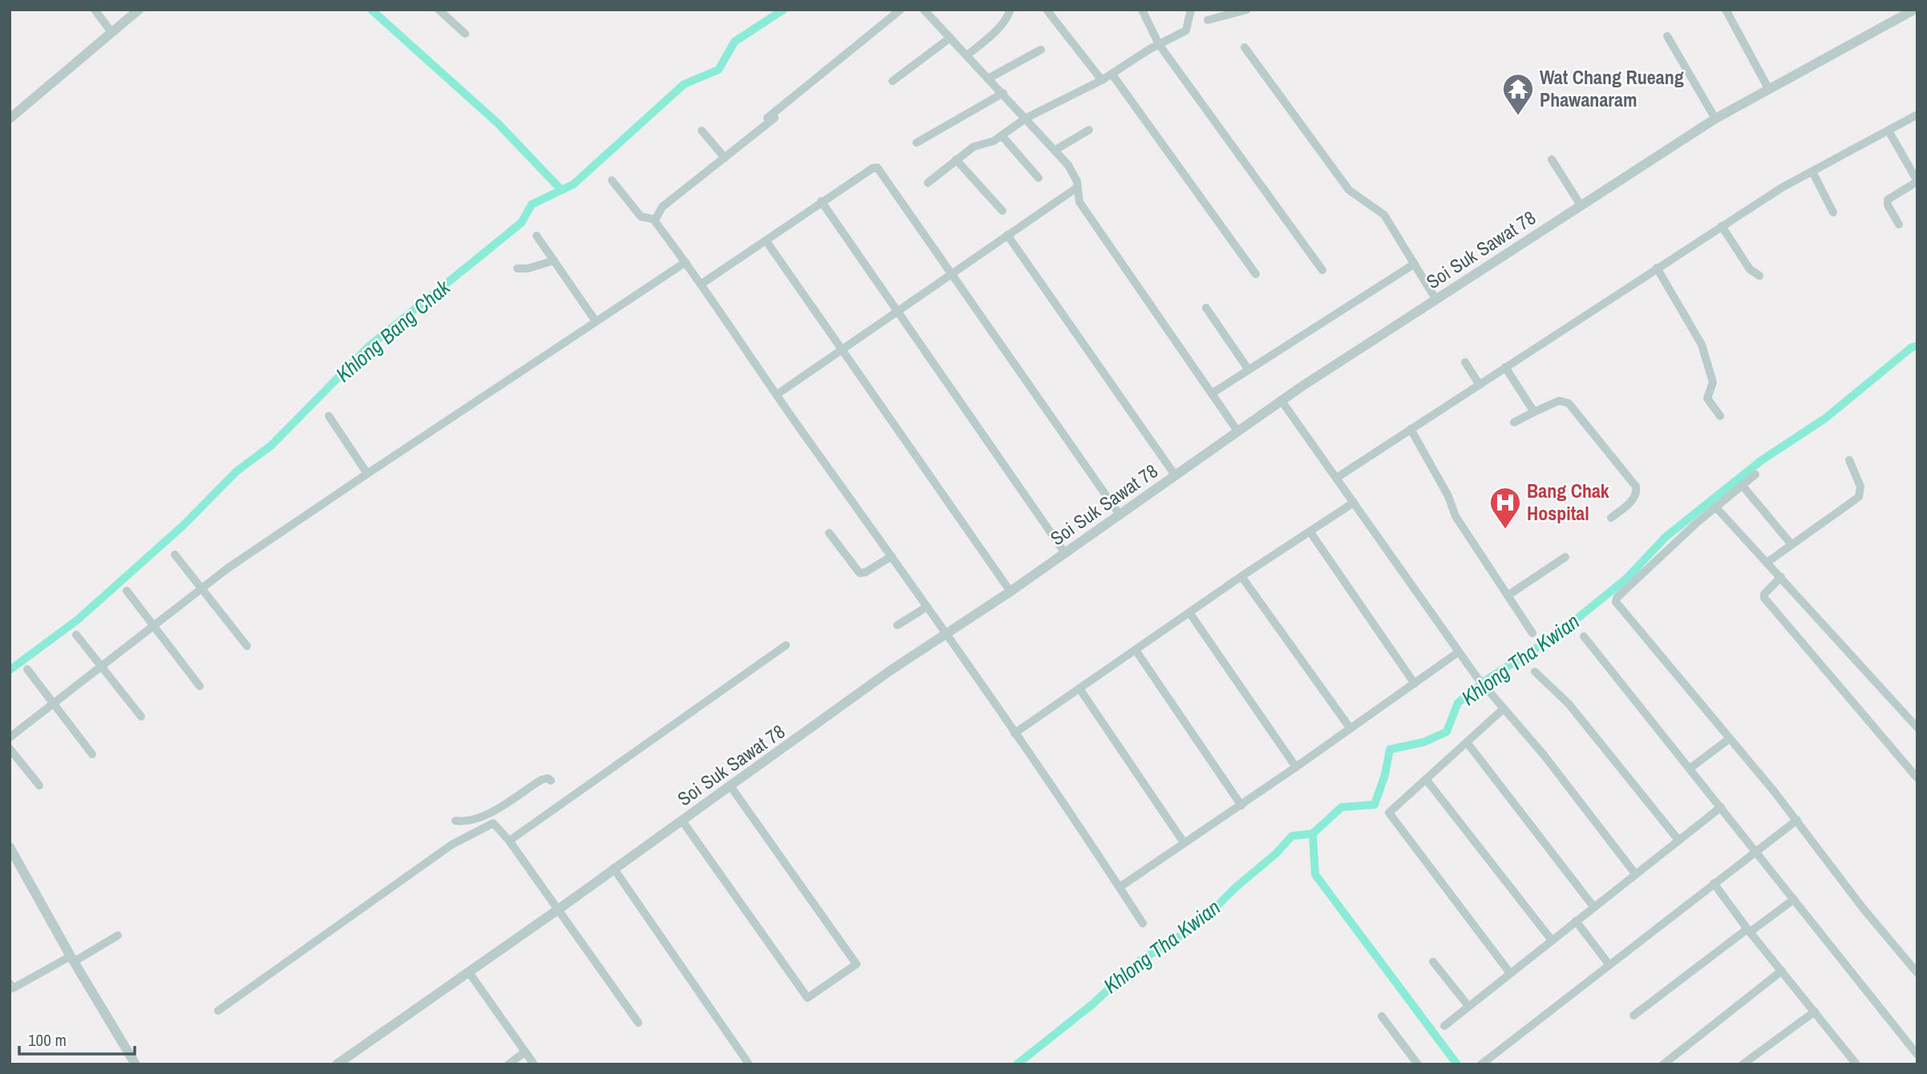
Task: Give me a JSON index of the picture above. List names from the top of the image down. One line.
{"streets":{"street":["Soi Suk Sawat 78"]},"water":["Khlong Bang Chak","Khlong Tha Kwian"],"places":{"temple":["Wat Chang Rueang Phawanaram"],"hospital":["Bang Chak Hospital"]},"scale_bar":"100 m"}
